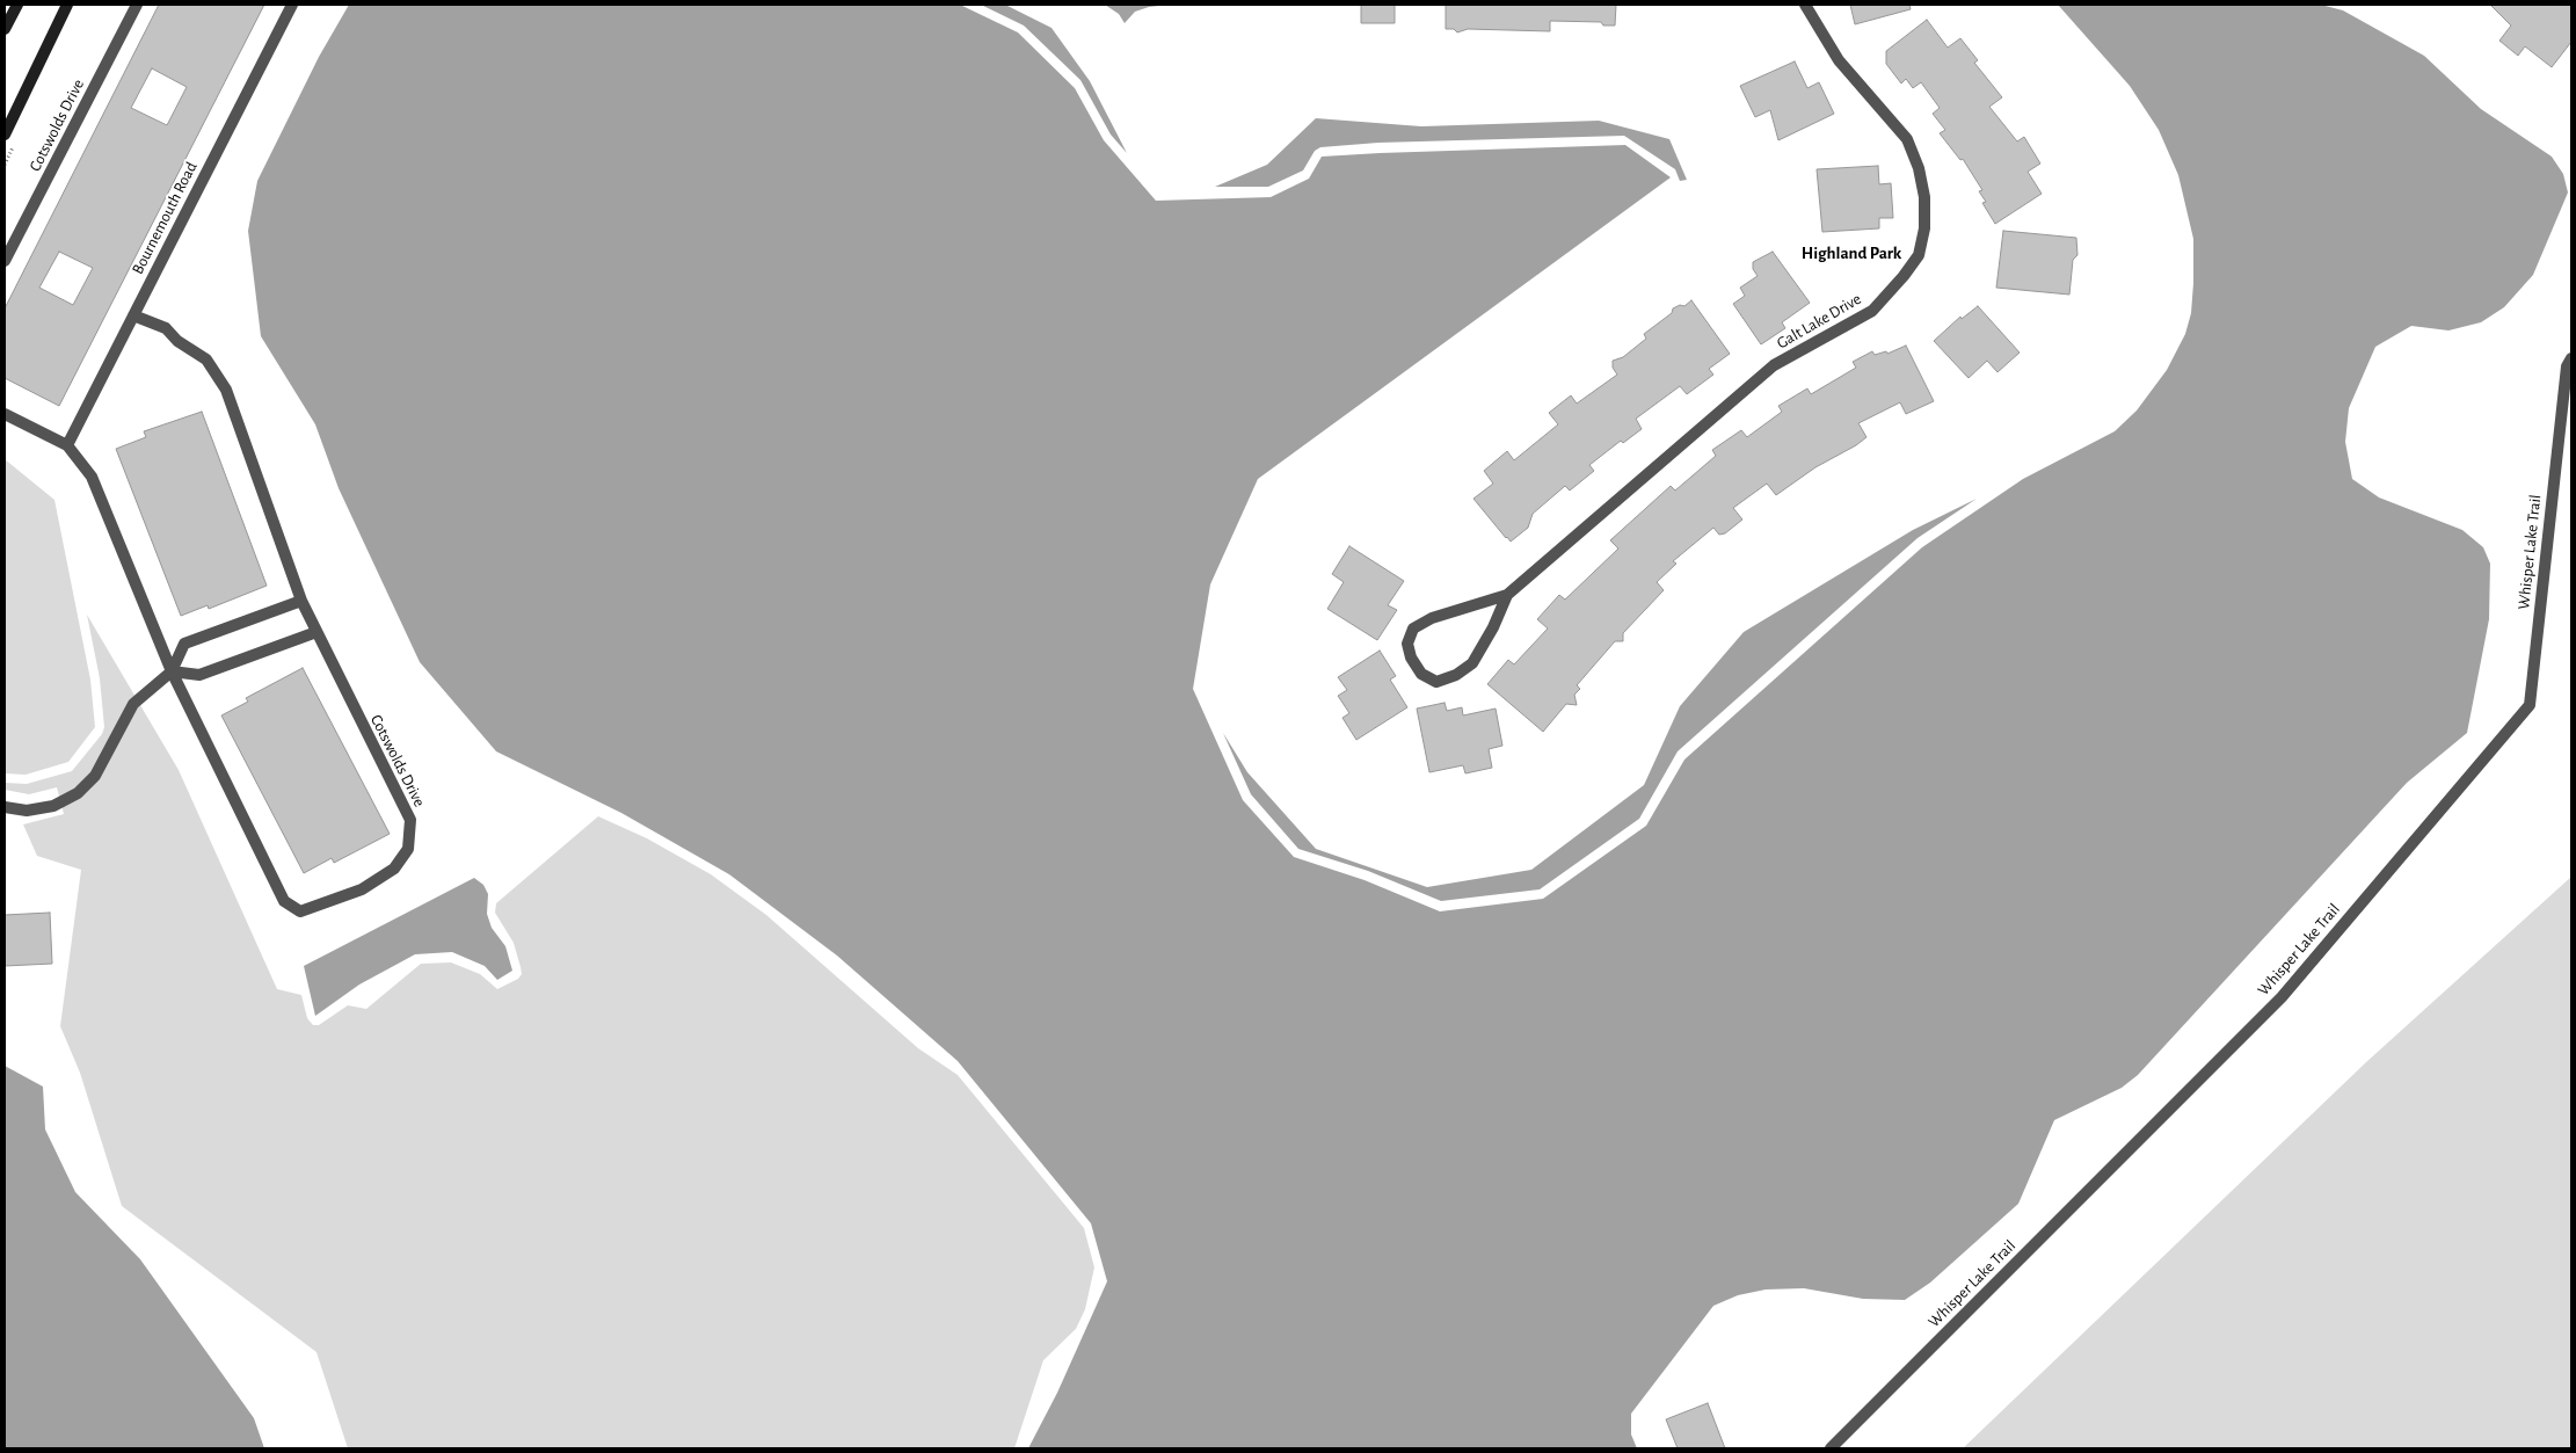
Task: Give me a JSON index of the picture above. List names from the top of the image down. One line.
{"streets":{"street":["Cotswolds Drive","Bournemouth Road","Galt Lake Drive","Whisper Lake Trail"]},"crossings":[["Cotswolds Drive","Bournemouth Road"]],"districts":["Highland Park"]}
